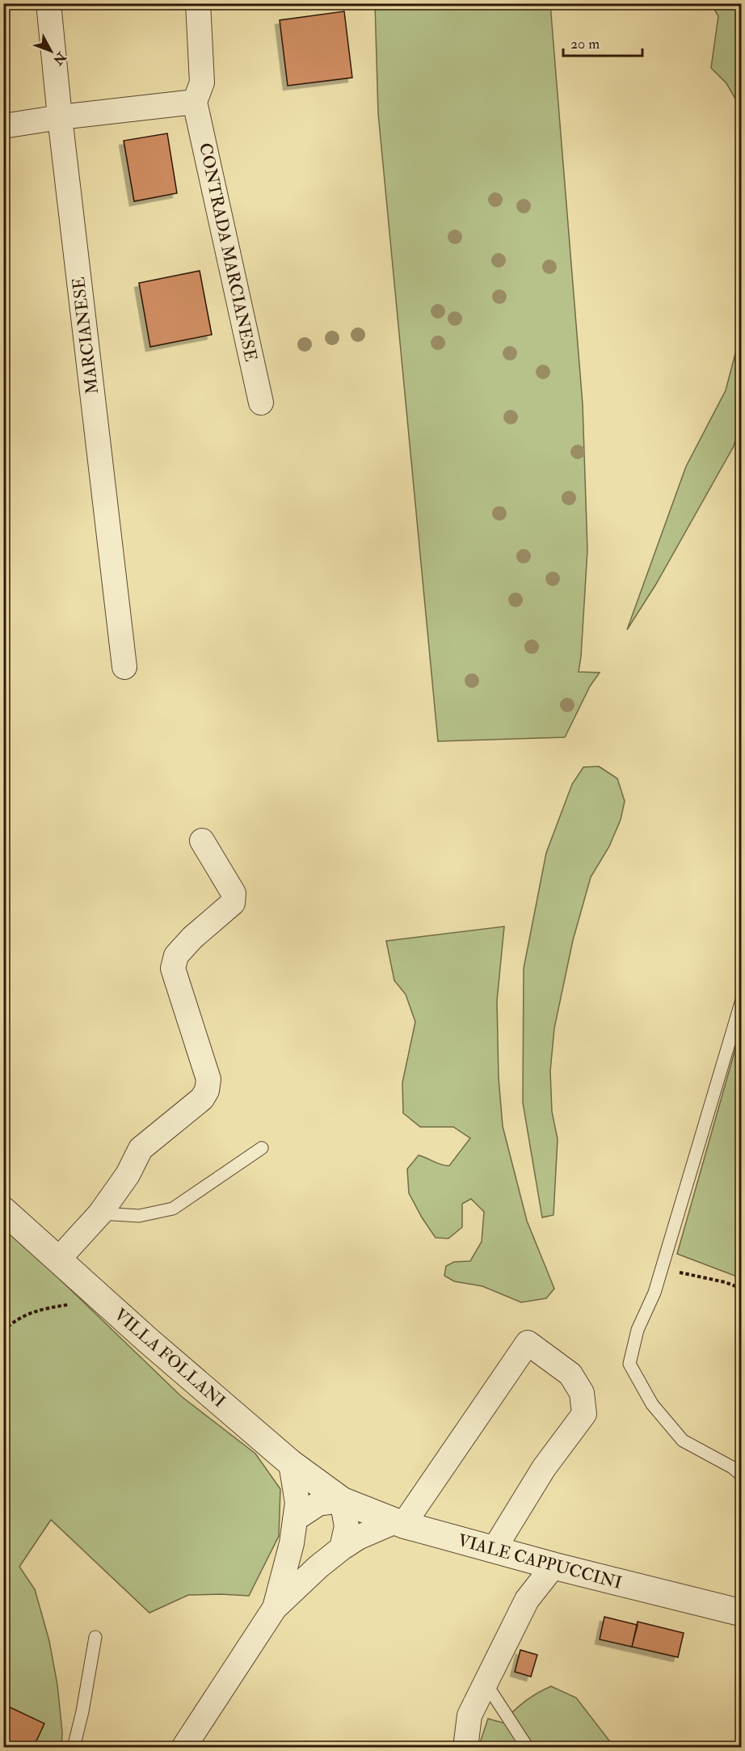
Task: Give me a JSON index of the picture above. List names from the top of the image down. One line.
{"streets":{"street":["CONTRADA MARCIANESE","MARCIANESE","VILLA FOLLANI","VIALE CAPPUCCINI"]},"crossings":[["VILLA FOLLANI","VIALE CAPPUCCINI"]],"scale_bar":"20 m","north":"bottom right"}
